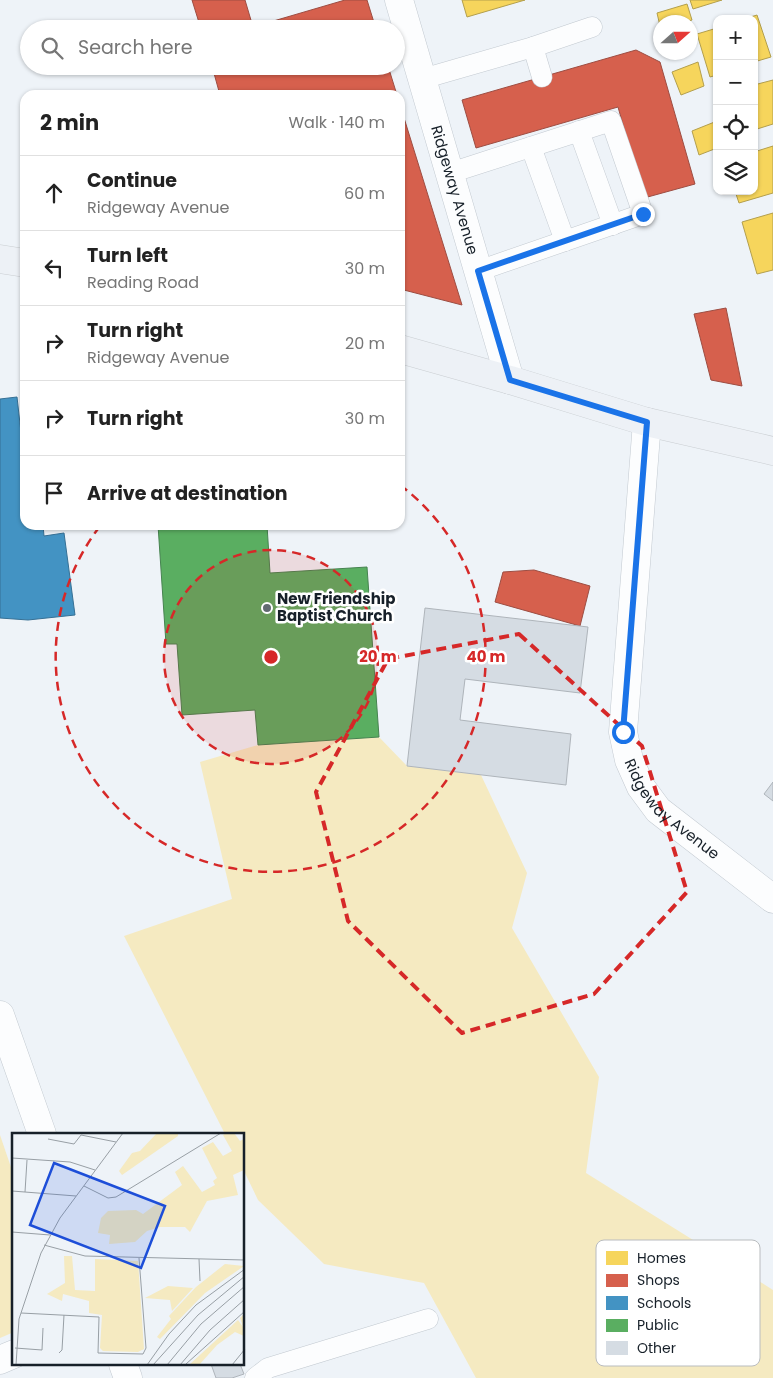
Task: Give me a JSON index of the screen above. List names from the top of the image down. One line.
{"streets":{"street":["Ridgeway Avenue"]},"places":["New Friendship Baptist Church"],"legend":["Homes","Shops","Schools","Public","Other"],"north":"right","page":{"map_buttons":["+","−"],"search":"Search here","heading":["2 min","Walk · 140 m"],"list":[["Continue","Ridgeway Avenue","60 m"],["Turn left","Reading Road","30 m"],["Turn right","Ridgeway Avenue","20 m"],["Turn right","30 m"],"Arrive at destination"]},"rings":["20 m","40 m"]}
